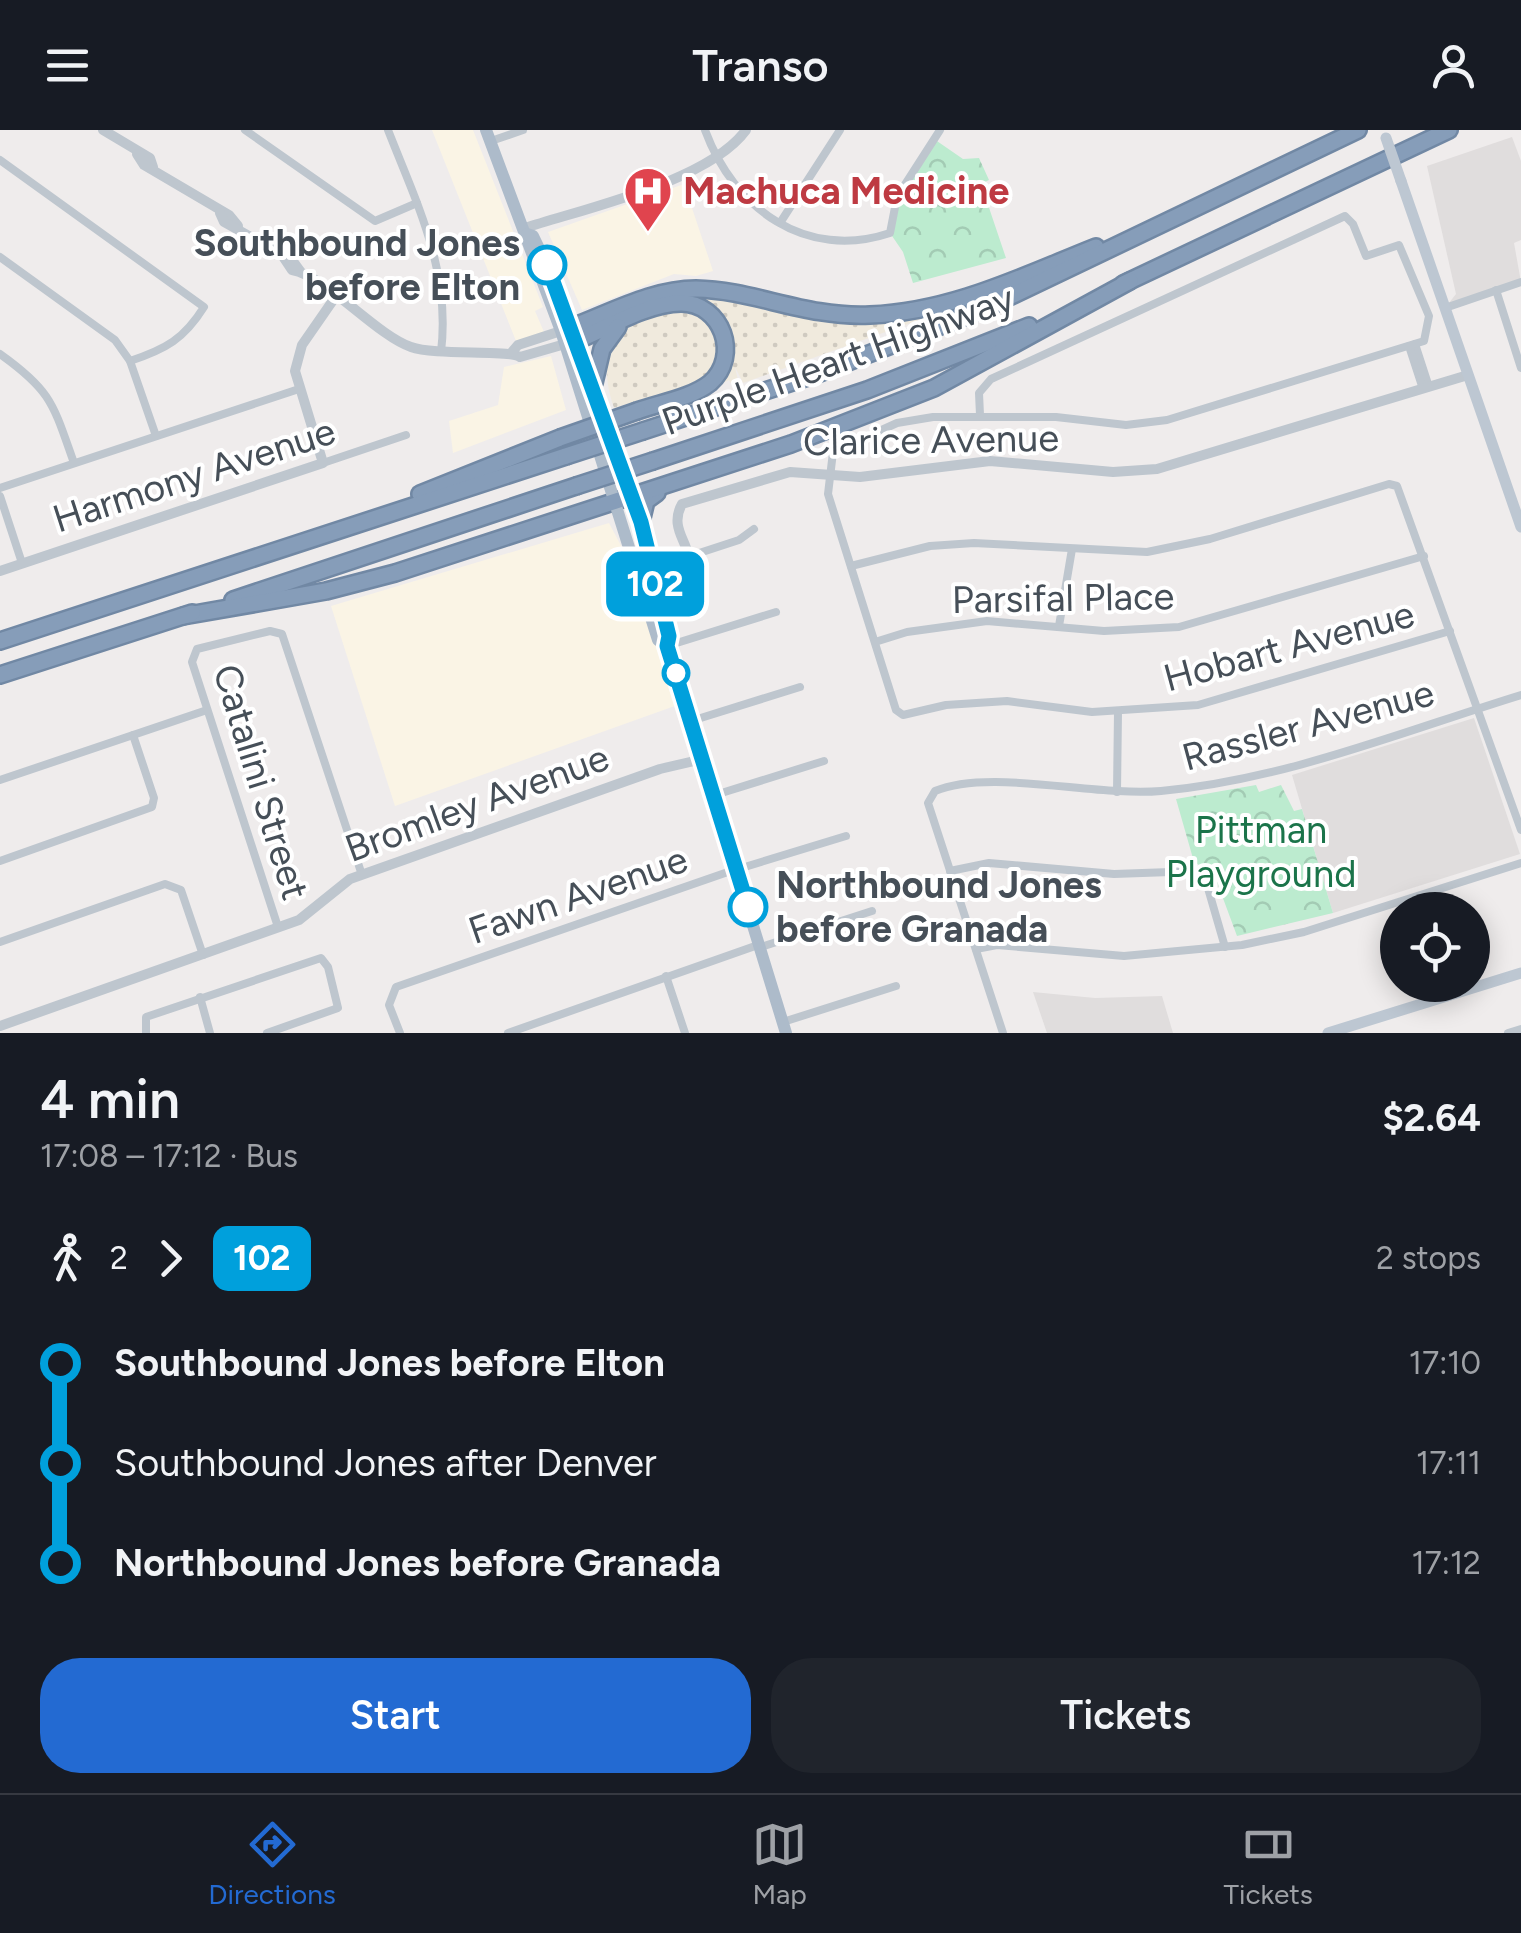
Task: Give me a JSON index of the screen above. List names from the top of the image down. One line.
{"streets":{"highway":["Purple Heart Highway"],"street":["Clarice Avenue","Harmony Avenue","Parsifal Place","Hobart Avenue","Rassler Avenue","Catalini Street","Bromley Avenue","Fawn Avenue"]},"crossings":[["Parsifal Place","Hobart Avenue"],["Catalini Street","Bromley Avenue"]],"parks":["Pittman Playground"],"places":{"hospital":["Machuca Medicine"],"other":["Southbound Jones before Elton","Northbound Jones before Granada"]},"lines":["bus line 102"],"page":{"header":"Transo","on_map":"102","heading":["4 min","17:08 – 17:12 · Bus","$2.64"],"legs":["2","102","2 stops"],"list":[{"name":"Southbound Jones before Elton","value":"17:10"},{"name":"Southbound Jones after Denver","value":"17:11"},{"name":"Northbound Jones before Granada","value":"17:12"}],"buttons":["Start","Tickets"],"tabs":["Directions","Map","Tickets"]}}
